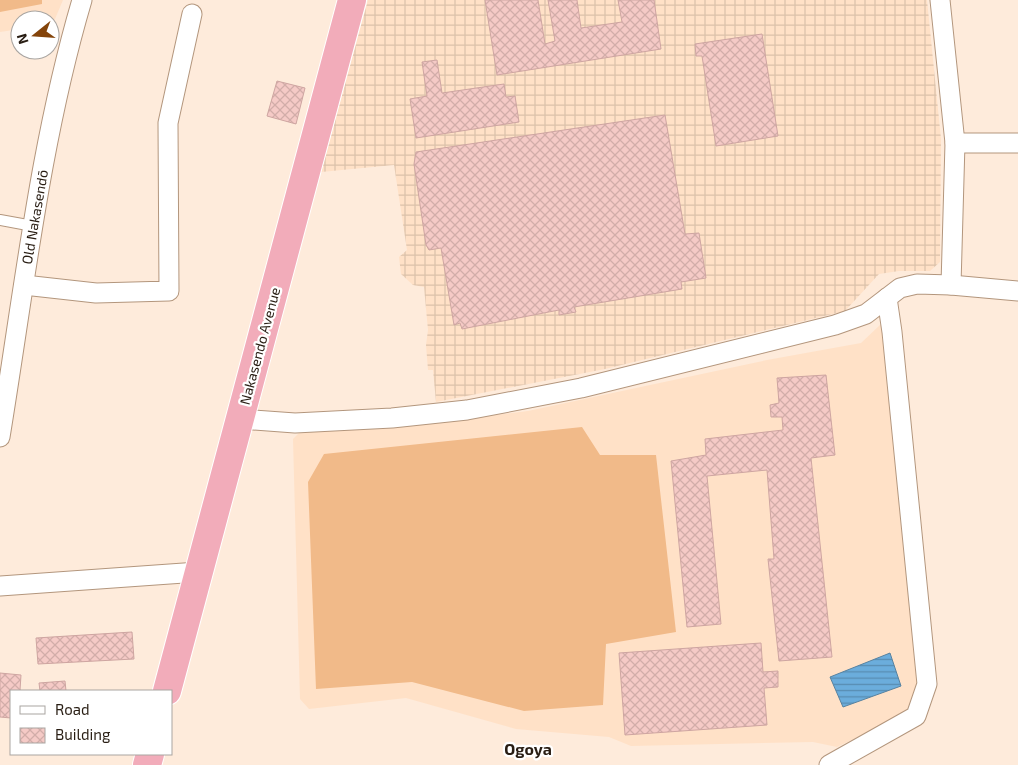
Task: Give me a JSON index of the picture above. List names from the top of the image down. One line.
{"streets":{"highway":["Nakasendo Avenue"],"street":["Old Nakasendō"]},"districts":["Ogoya"],"legend":["Road","Building"],"north":"left"}
